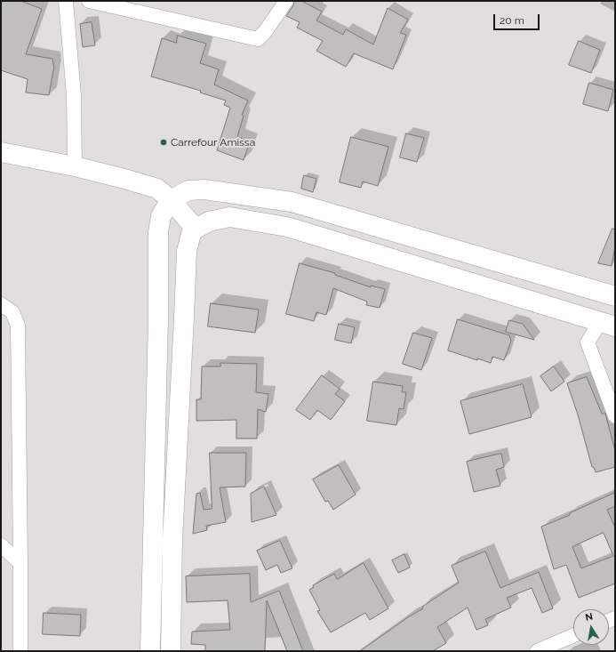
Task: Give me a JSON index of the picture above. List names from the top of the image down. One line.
{"places":["Carrefour Amissa"],"scale_bar":"20 m","north":"top"}
